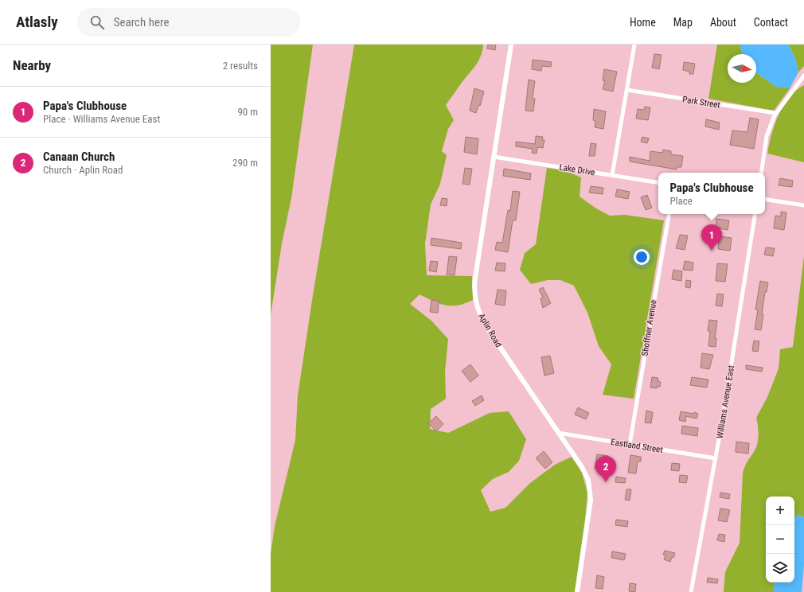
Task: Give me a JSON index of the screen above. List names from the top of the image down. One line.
{"streets":{"street":["Park Street","Lake Drive","Shoffner Avenue","Aplin Road","Williams Avenue East","Eastland Street"]},"crossings":[["Lake Drive","Aplin Road"],["Shoffner Avenue","Eastland Street"],["Aplin Road","Eastland Street"],["Williams Avenue East","Eastland Street"]],"north":"right","page":{"header":"Atlasly","search":"Search here","nav":["Home","Map","About","Contact"],"heading":["Nearby","2 results"],"list":[{"mark":"1","name":"Papa's Clubhouse","note":"Place · Williams Avenue East","value":"90 m"},{"mark":"2","name":"Canaan Church","note":"Church · Aplin Road","value":"290 m"}],"popup":["Papa's Clubhouse","Place"],"pins":["1","2"],"map_buttons":["+","−"]}}
